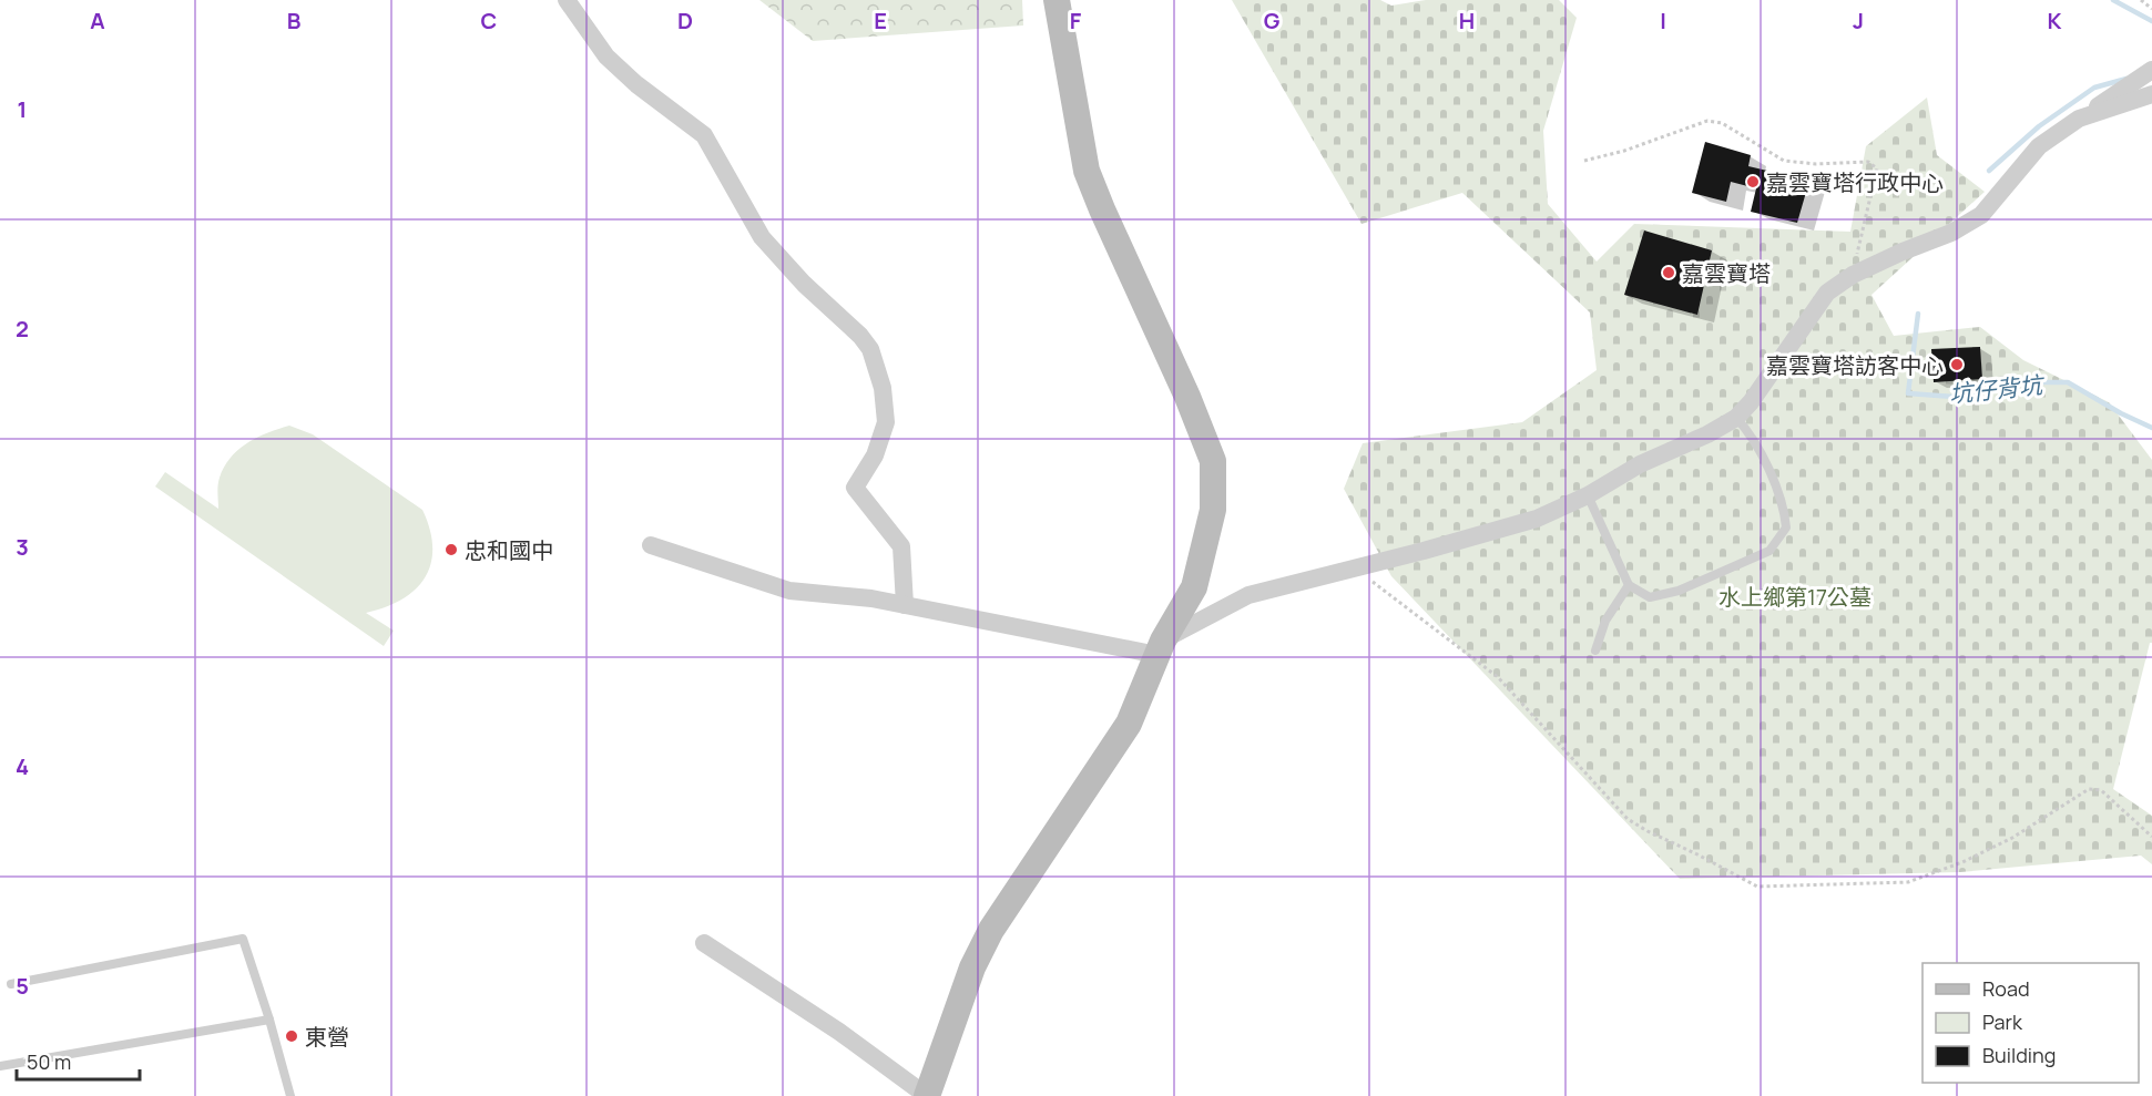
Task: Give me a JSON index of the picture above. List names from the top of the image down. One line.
{"water":["坑仔背坑"],"parks":["水上鄉第17公墓"],"places":["嘉雲寶塔行政中心","嘉雲寶塔","嘉雲寶塔訪客中心","忠和國中","東營"],"legend":["Road","Park","Building"],"scale_bar":"50 m","grid":{"columns":["A","B","C","D","E","F","G","H","I","J","K"],"rows":["1","2","3","4","5"]}}
